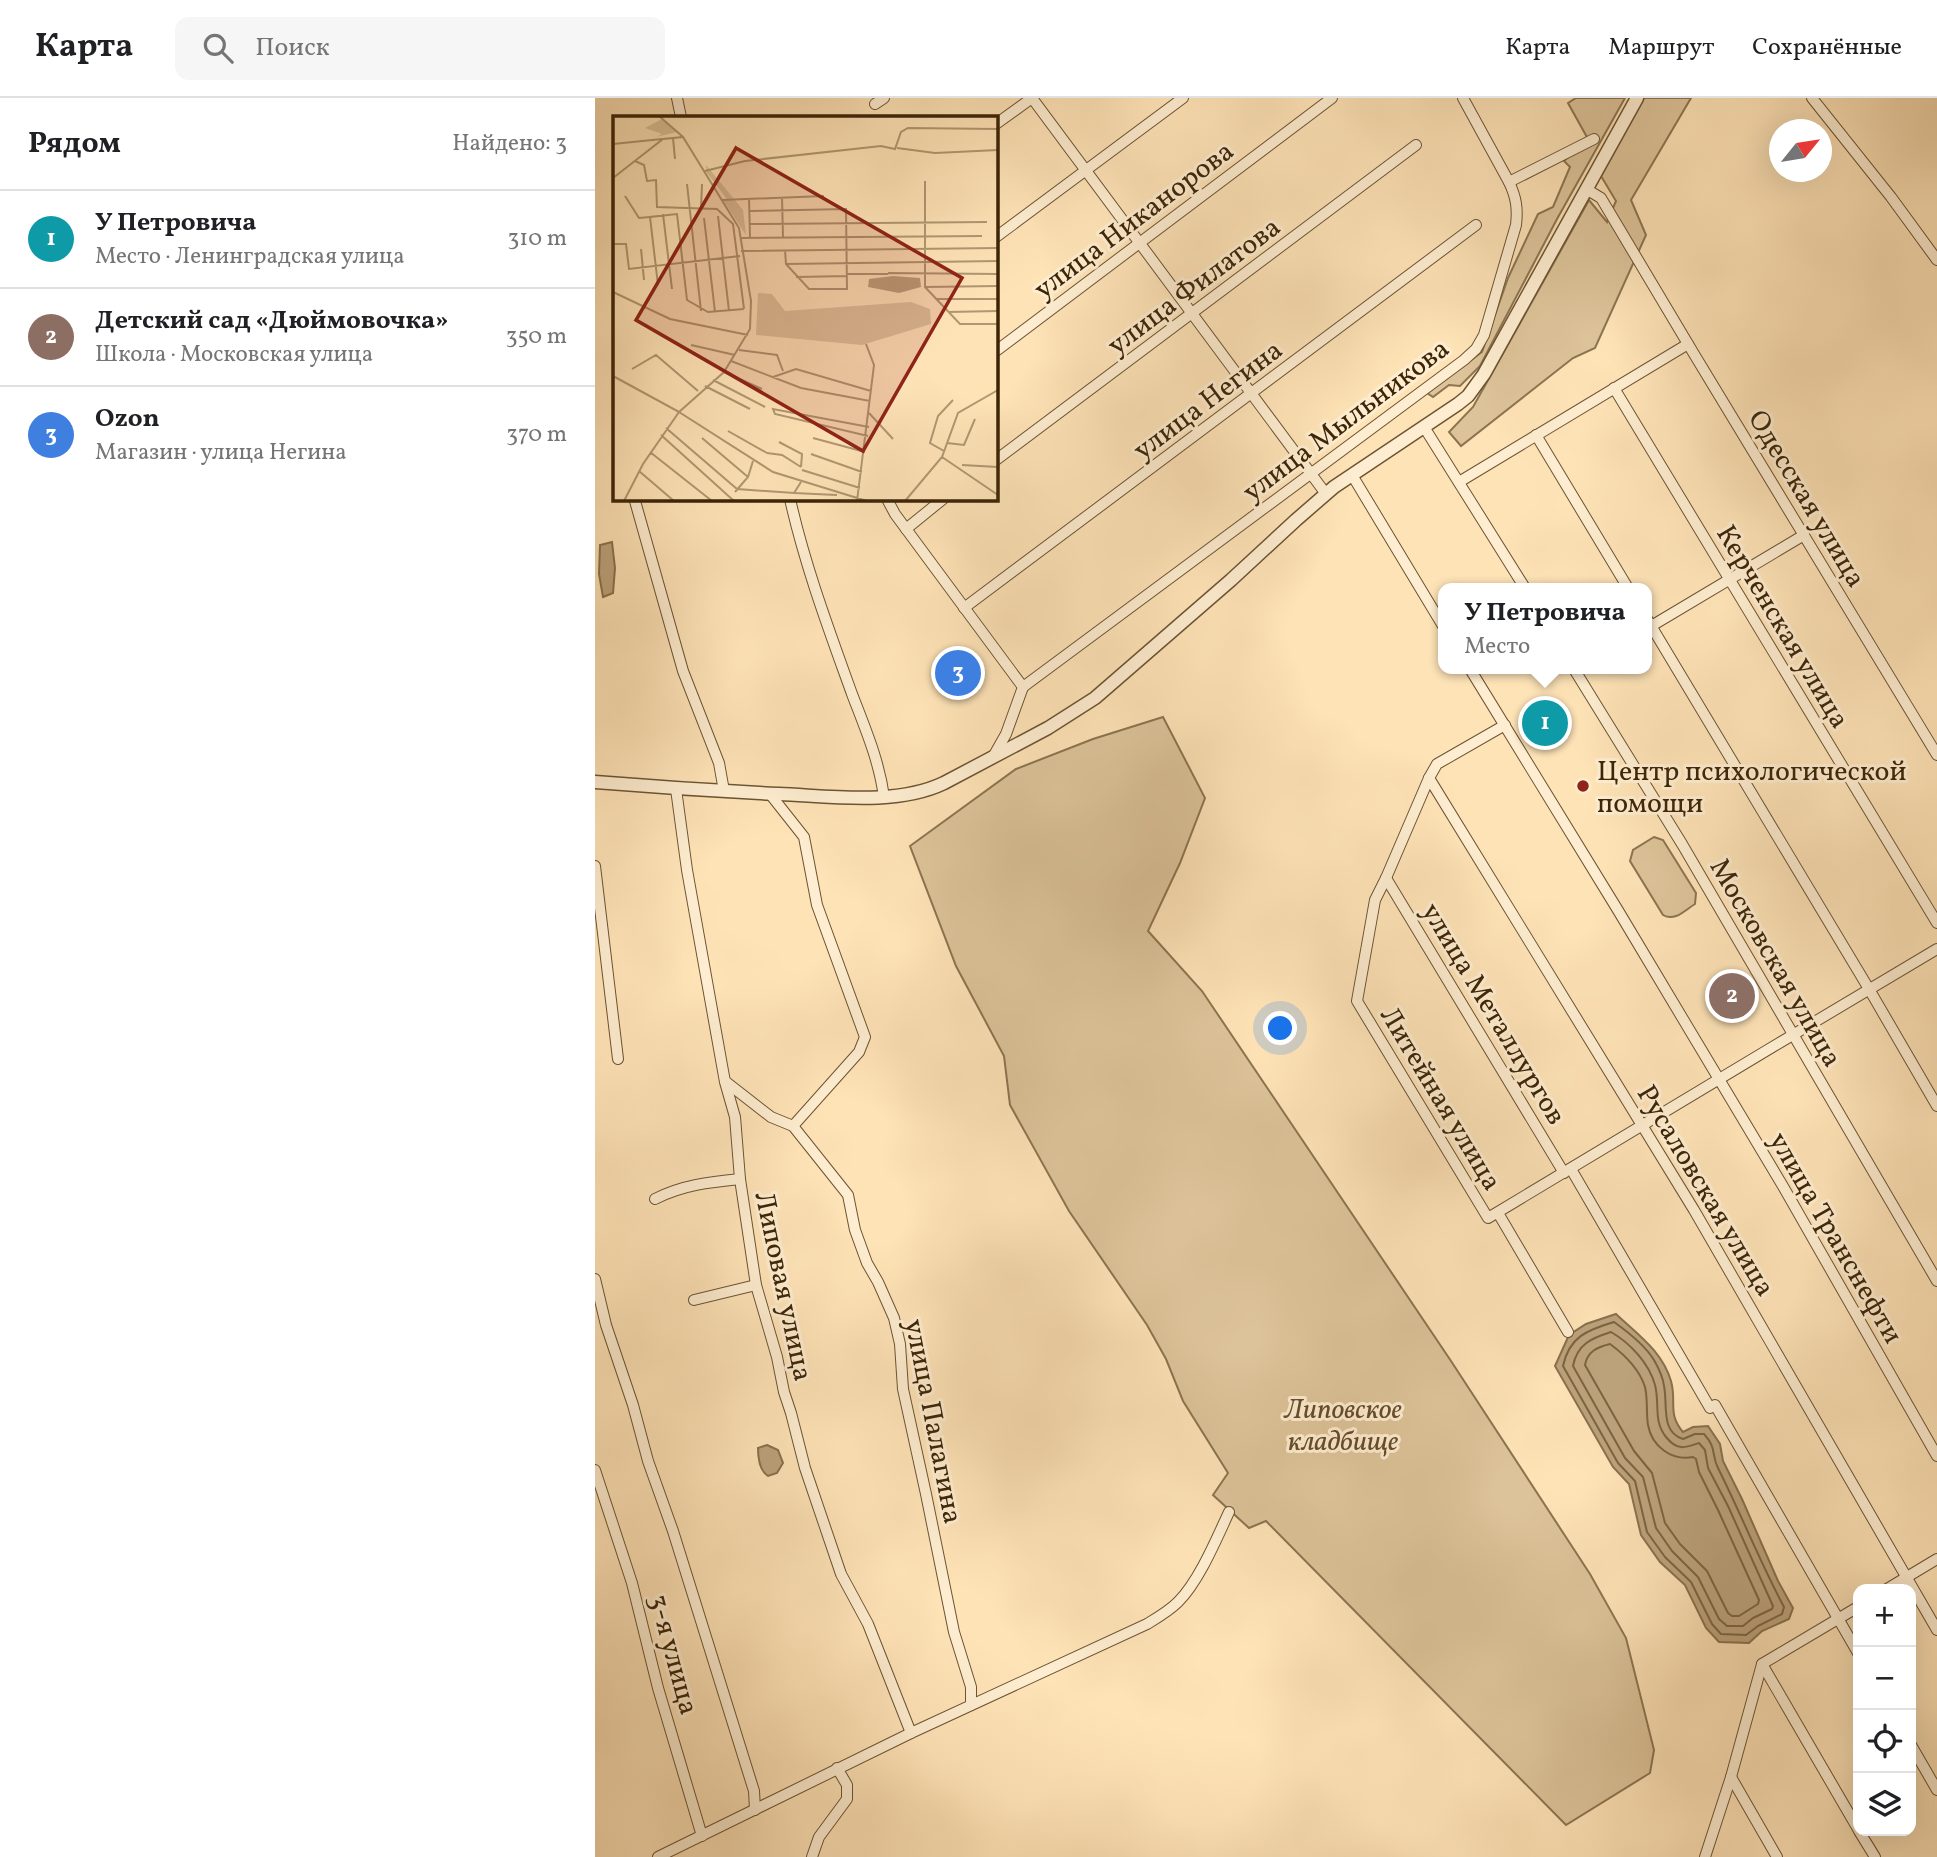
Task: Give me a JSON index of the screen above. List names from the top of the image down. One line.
{"streets":{"street":["улица Никанорова","улица Филатова","улица Негина","улица Мыльникова","Одесская улица","Керченская улица","Московская улица","улица Металлургов","Литейная улица","Русаловская улица","улица Транснефти","Липовая улица","улица Палагина","3-я улица"]},"crossings":[["улица Металлургов","Литейная улица"],["Липовая улица","улица Палагина"]],"parks":["Липовское кладбище"],"places":["Центр психологической помощи"],"north":"top right","page":{"header":"Карта","search":"Поиск","nav":["Карта","Маршрут","Сохранённые"],"heading":["Рядом","Найдено: 3"],"list":[{"mark":"1","name":"У Петровича","note":"Место · Ленинградская улица","value":"310 m"},{"mark":"2","name":"Детский сад «Дюймовочка»","note":"Школа · Московская улица","value":"350 m"},{"mark":"3","name":"Ozon","note":"Магазин · улица Негина","value":"370 m"}],"popup":["У Петровича","Место"],"pins":["3","1","2"],"map_buttons":["+","−"]}}
